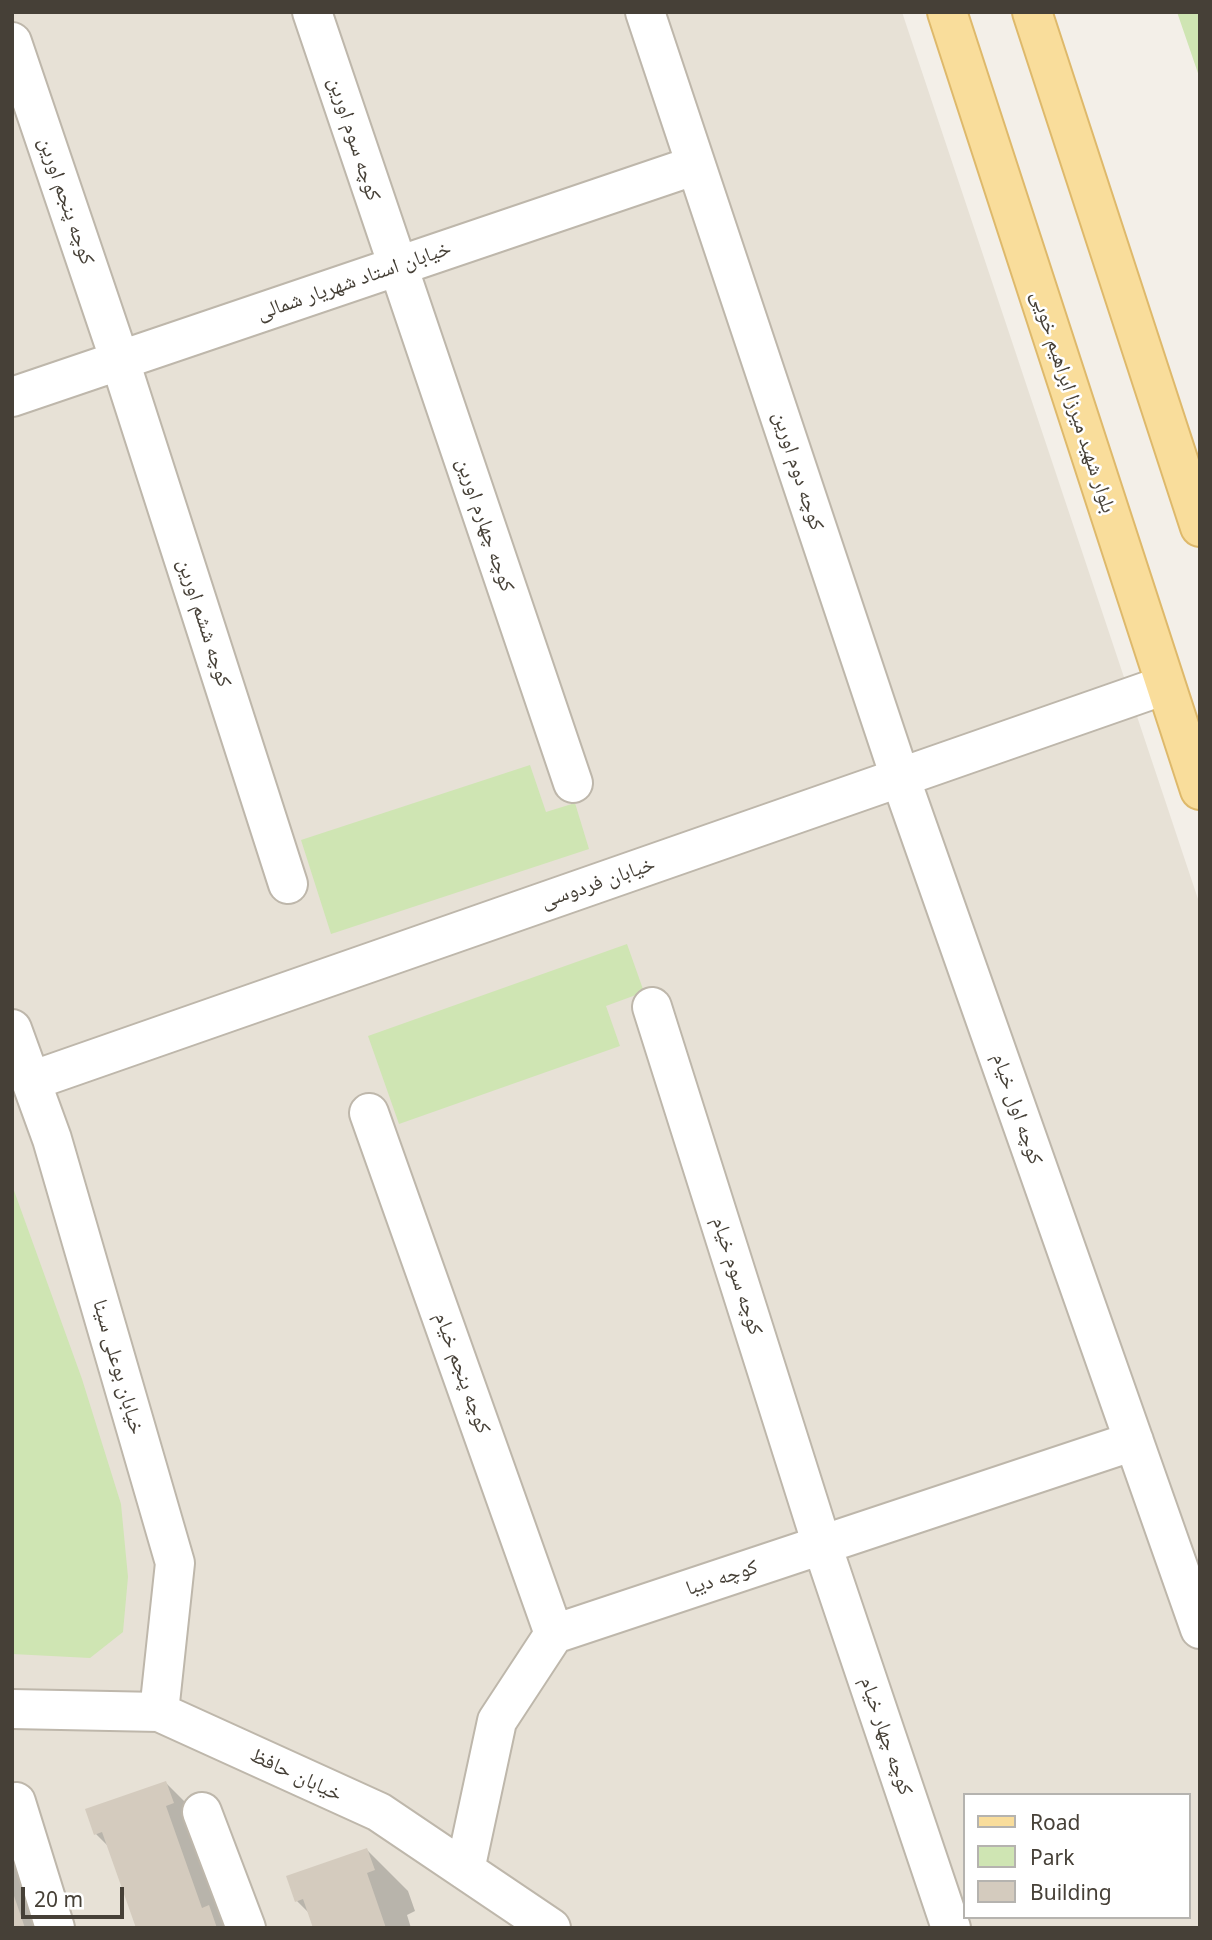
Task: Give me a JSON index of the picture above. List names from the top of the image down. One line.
{"streets":{"main road":["بلوار شهید میرزا ابراهیم خویی"],"street":["کوچه سوم اورین","کوچه پنجم اورین","خیابان استاد شهریار شمالی","کوچه دوم اورین","کوچه چهارم اورین","کوچه ششم اورین","خیابان فردوسی","کوچه اول خیام","کوچه سوم خیام","خیابان بوعلی سینا","کوچه پنجم خیام","کوچه دیبا","کوچه چهار خیام","خیابان حافظ"]},"crossings":[["کوچه سوم اورین","خیابان استاد شهریار شمالی"],["کوچه سوم اورین","کوچه چهارم اورین"],["کوچه پنجم اورین","خیابان استاد شهریار شمالی"],["کوچه پنجم اورین","کوچه ششم اورین"],["خیابان استاد شهریار شمالی","کوچه دوم اورین"],["خیابان استاد شهریار شمالی","کوچه چهارم اورین"],["خیابان استاد شهریار شمالی","کوچه ششم اورین"],["بلوار شهید میرزا ابراهیم خویی","خیابان فردوسی"],["کوچه دوم اورین","خیابان فردوسی"],["کوچه دوم اورین","کوچه اول خیام"],["خیابان فردوسی","کوچه اول خیام"],["خیابان فردوسی","خیابان بوعلی سینا"],["کوچه اول خیام","کوچه دیبا"],["کوچه سوم خیام","کوچه دیبا"],["کوچه سوم خیام","کوچه چهار خیام"],["خیابان بوعلی سینا","خیابان حافظ"],["کوچه پنجم خیام","کوچه دیبا"],["کوچه دیبا","کوچه چهار خیام"]],"legend":["Road","Park","Building"],"scale_bar":"20 m"}
